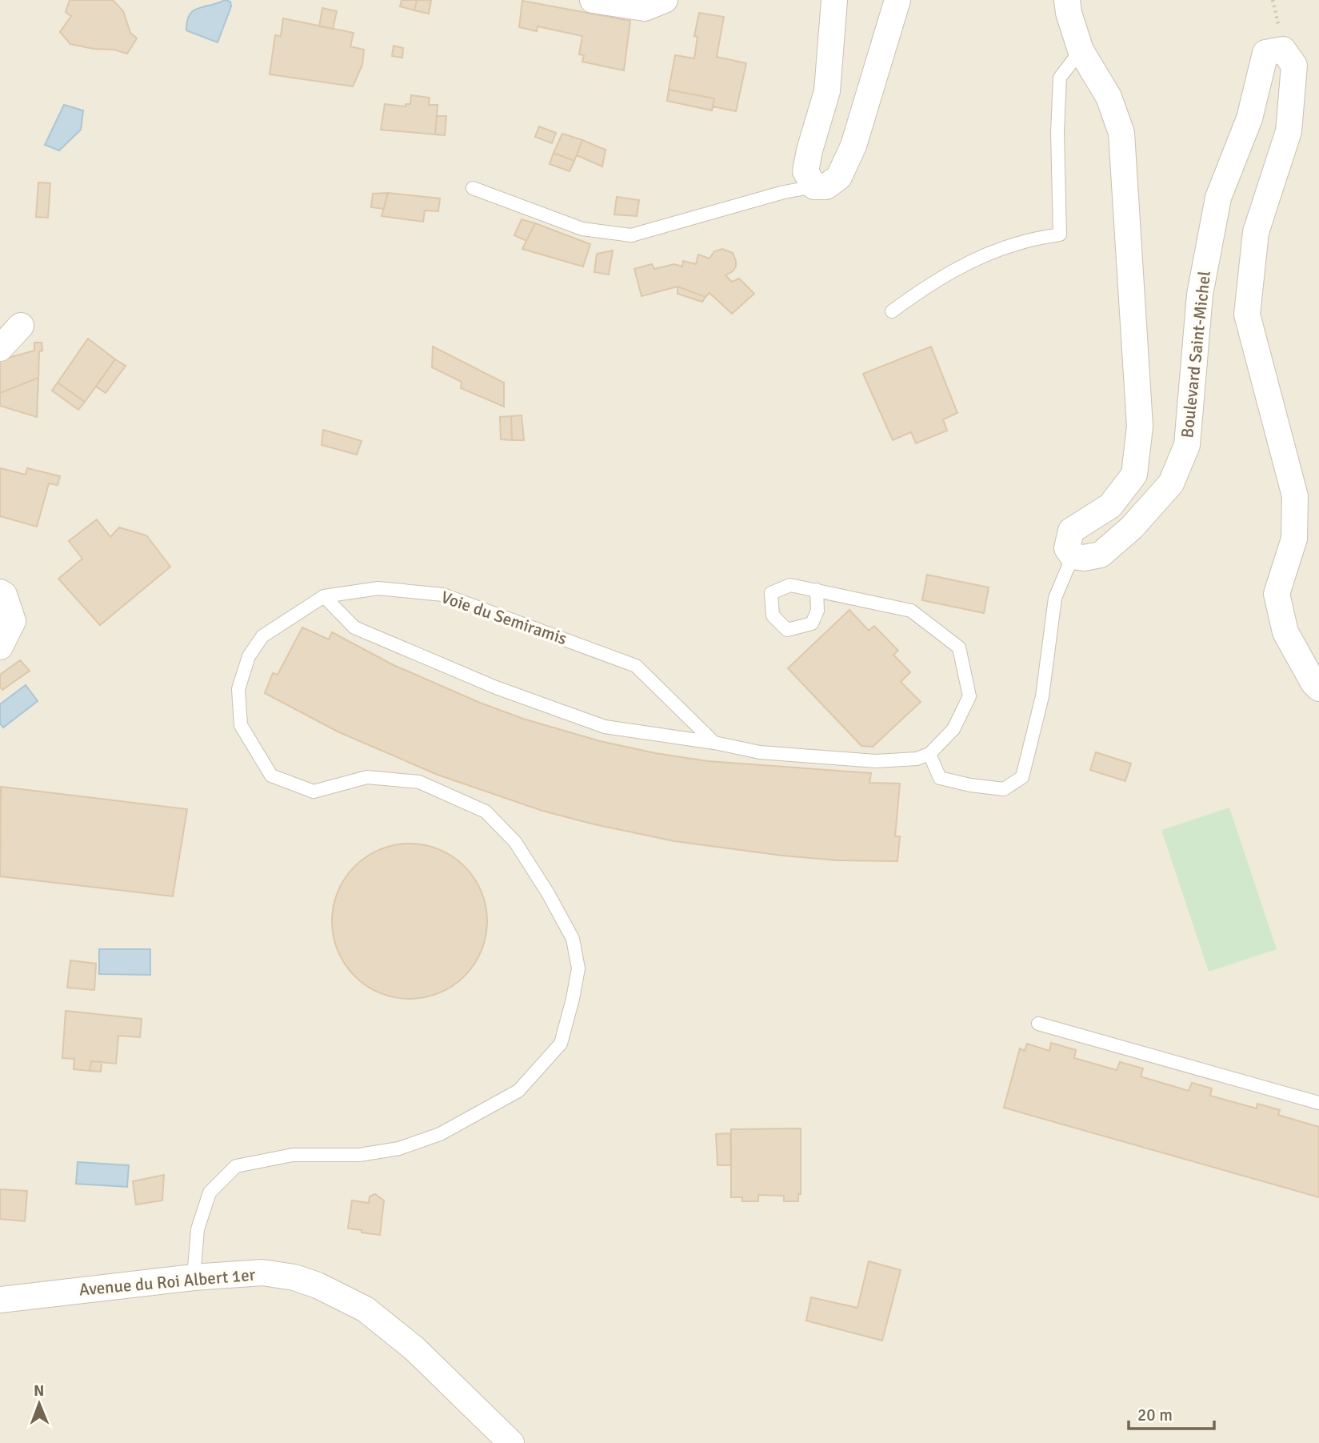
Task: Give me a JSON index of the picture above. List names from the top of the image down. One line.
{"streets":{"street":["Boulevard Saint-Michel","Avenue du Roi Albert 1er"],"lane":["Voie du Semiramis"]},"crossings":[["Voie du Semiramis","Avenue du Roi Albert 1er"]],"scale_bar":"20 m","north":"top"}
